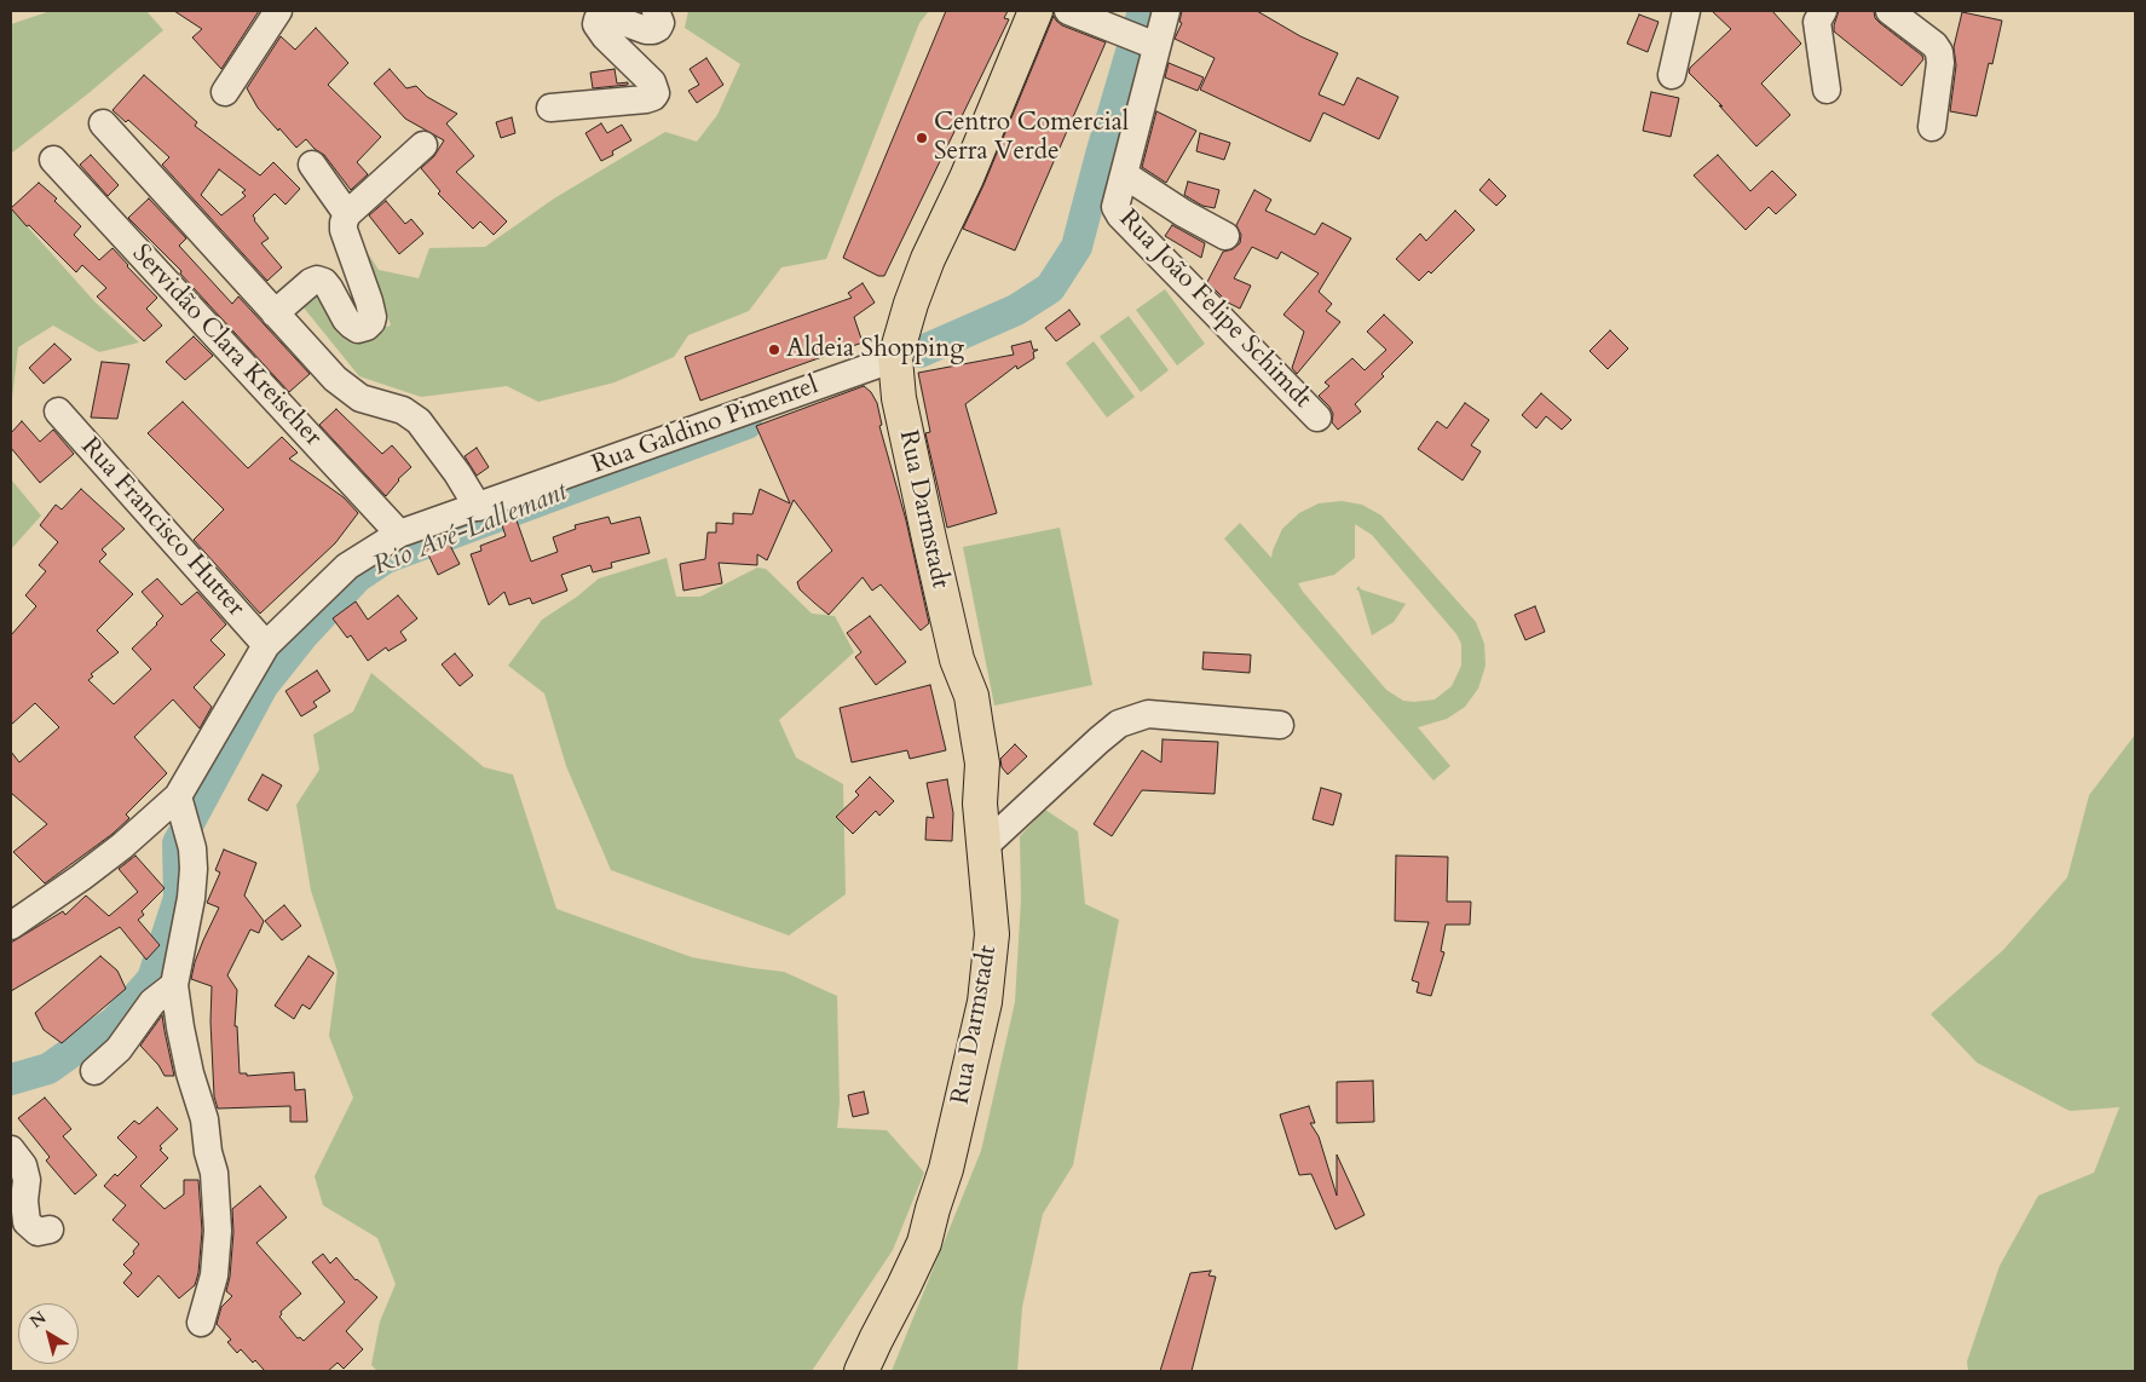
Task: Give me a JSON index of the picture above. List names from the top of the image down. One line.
{"streets":{"main road":["Rua Darmstadt"],"street":["Rua João Felipe Schimdt","Servidão Clara Kreischer","Rua Galdino Pimentel","Rua Francisco Hutter"]},"crossings":[["Servidão Clara Kreischer","Rua Galdino Pimentel"],["Rua Galdino Pimentel","Rua Darmstadt"],["Rua Galdino Pimentel","Rua Francisco Hutter"]],"water":["Rio Avé‐Lallemant"],"places":["Centro Comercial Serra Verde","Aldeia Shopping"],"north":"top left"}
